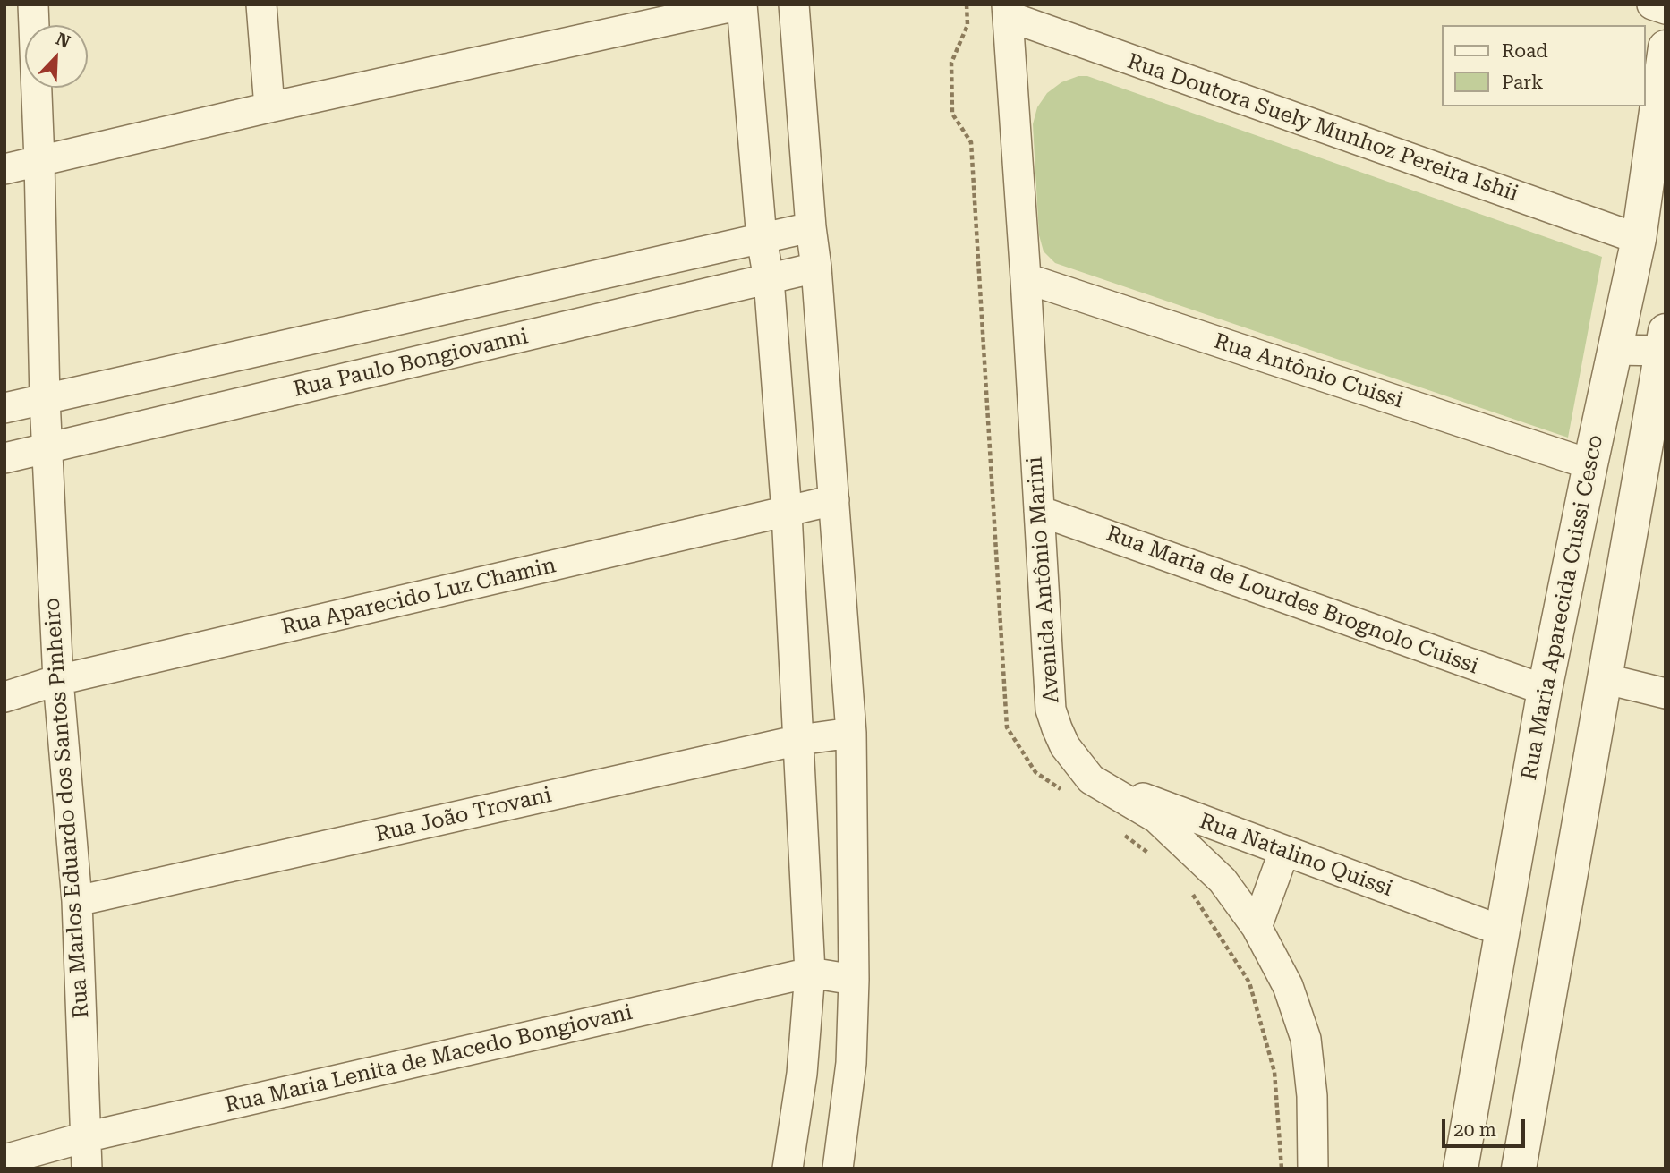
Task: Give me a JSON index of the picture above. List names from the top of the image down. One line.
{"streets":{"street":["Rua Doutora Suely Munhoz Pereira Ishii","Rua Paulo Bongiovanni","Rua Antônio Cuissi","Avenida Antônio Marini","Rua Aparecido Luz Chamin","Rua Maria de Lourdes Brognolo Cuissi","Rua Maria Aparecida Cuissi Cesco","Rua Marlos Eduardo dos Santos Pinheiro","Rua João Trovani","Rua Natalino Quissi","Rua Maria Lenita de Macedo Bongiovani"]},"crossings":[["Rua Doutora Suely Munhoz Pereira Ishii","Avenida Antônio Marini"],["Rua Doutora Suely Munhoz Pereira Ishii","Rua Maria Aparecida Cuissi Cesco"],["Rua Paulo Bongiovanni","Rua Marlos Eduardo dos Santos Pinheiro"],["Rua Antônio Cuissi","Avenida Antônio Marini"],["Rua Antônio Cuissi","Rua Maria Aparecida Cuissi Cesco"],["Avenida Antônio Marini","Rua Maria de Lourdes Brognolo Cuissi"],["Avenida Antônio Marini","Rua Natalino Quissi"],["Rua Aparecido Luz Chamin","Rua Marlos Eduardo dos Santos Pinheiro"],["Rua Maria de Lourdes Brognolo Cuissi","Rua Maria Aparecida Cuissi Cesco"],["Rua Maria Aparecida Cuissi Cesco","Rua Natalino Quissi"],["Rua Marlos Eduardo dos Santos Pinheiro","Rua João Trovani"],["Rua Marlos Eduardo dos Santos Pinheiro","Rua Maria Lenita de Macedo Bongiovani"]],"legend":["Road","Park"],"scale_bar":"20 m","north":"top right"}
